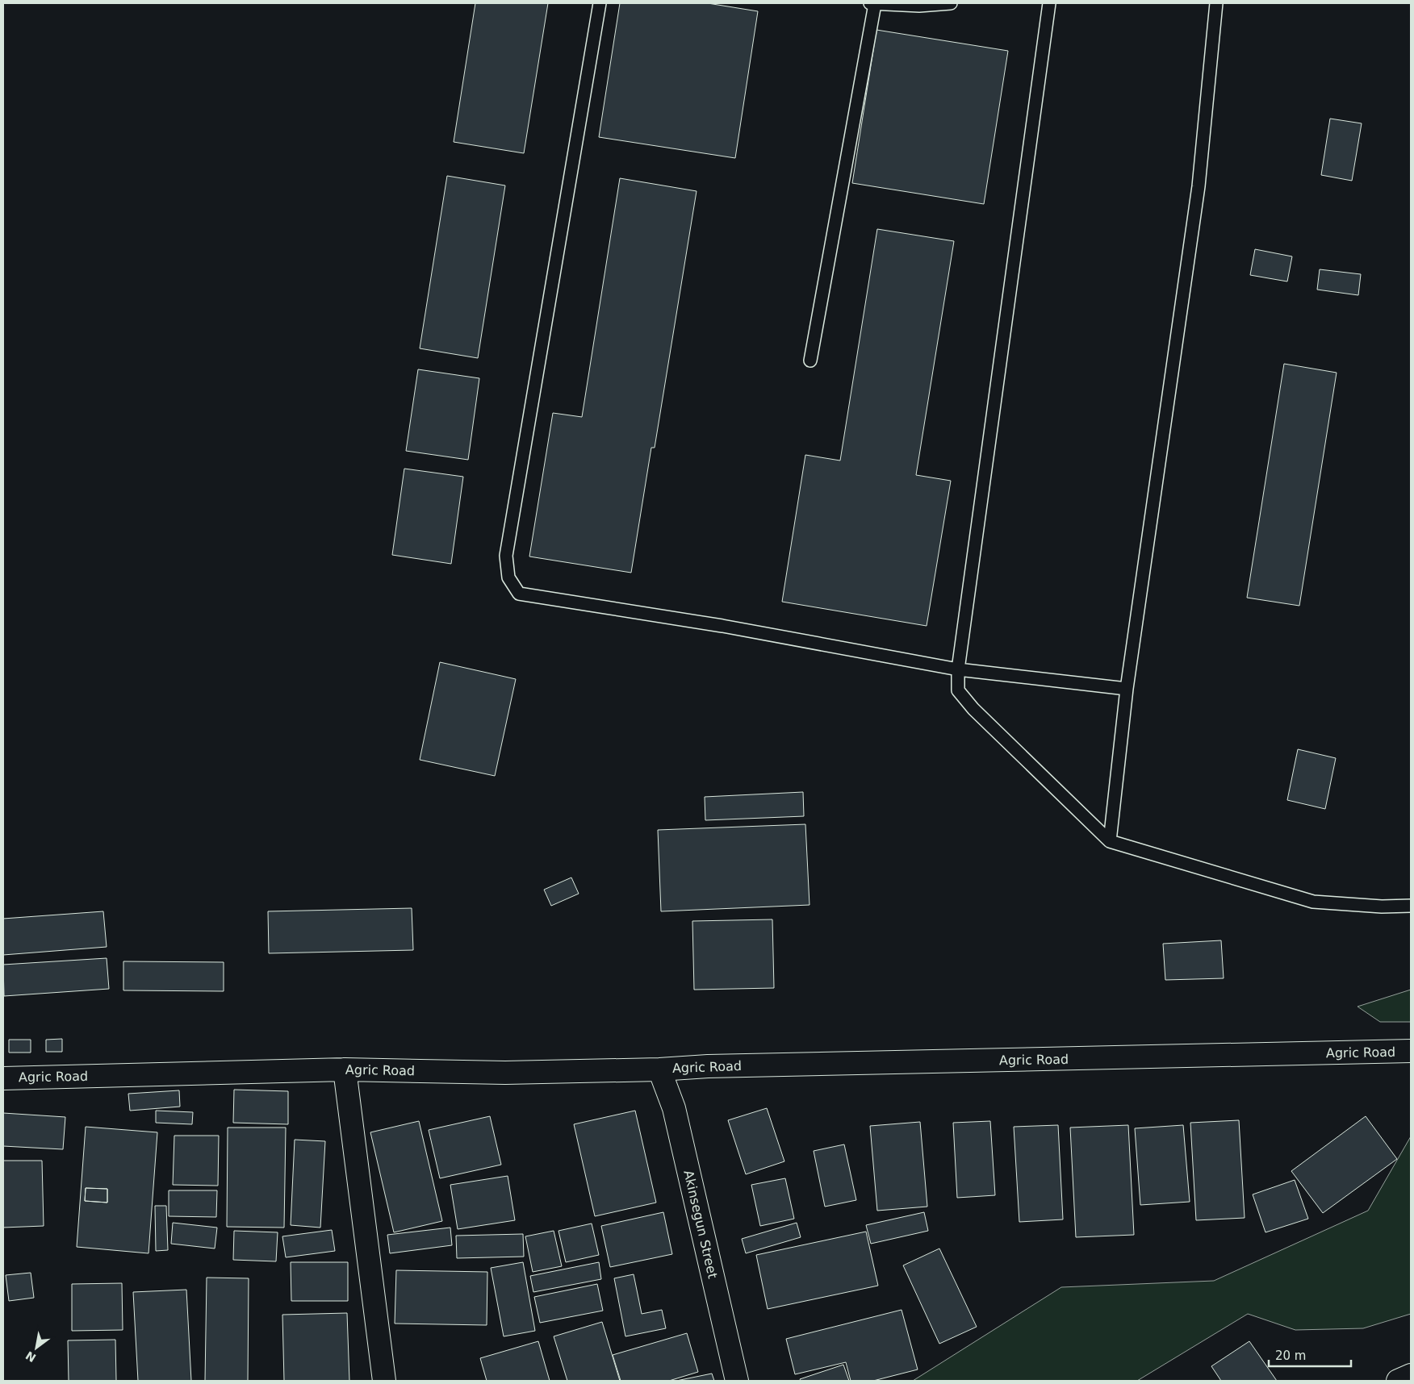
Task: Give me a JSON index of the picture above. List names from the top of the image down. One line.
{"streets":{"street":["Agric Road","Akinsegun Street"]},"crossings":[["Agric Road","Akinsegun Street"]],"scale_bar":"20 m","north":"bottom left"}
